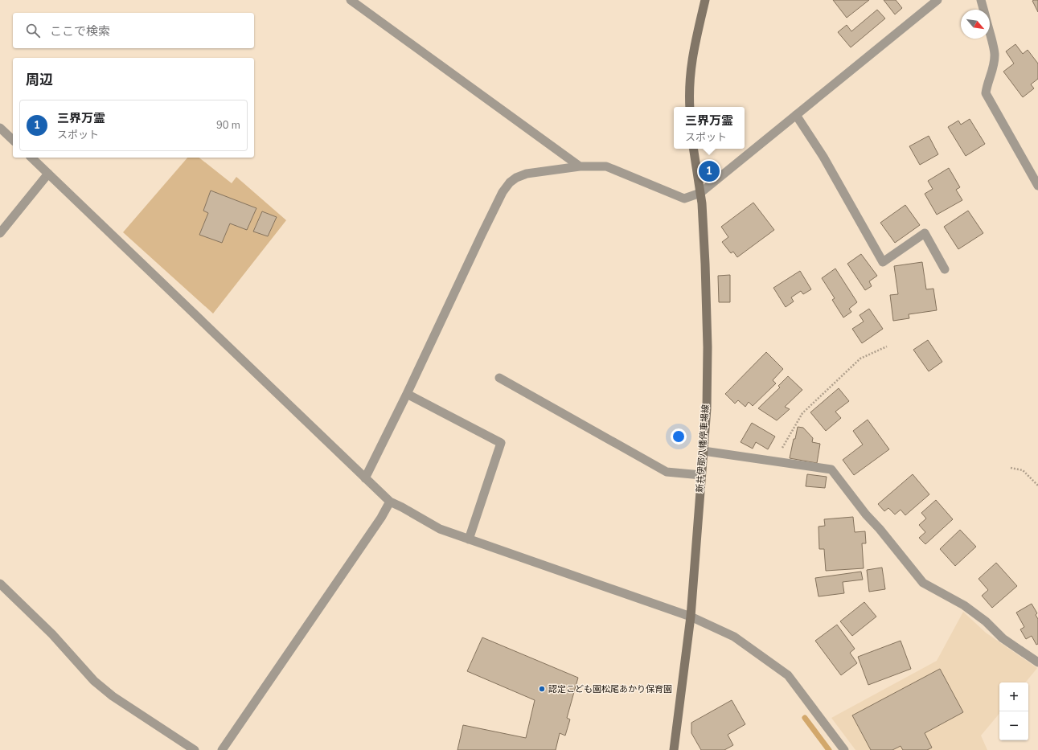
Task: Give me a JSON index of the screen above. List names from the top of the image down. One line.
{"streets":{"main road":["新井伊那八幡停車場線"]},"places":["認定こども園松尾あかり保育園"],"north":"bottom right","page":{"search":"ここで検索","heading":"周辺","list":[{"mark":"1","name":"三界万霊","note":"スポット","value":"90 m"}],"popup":["三界万霊","スポット"],"pins":"1","map_buttons":["+","−"]}}
